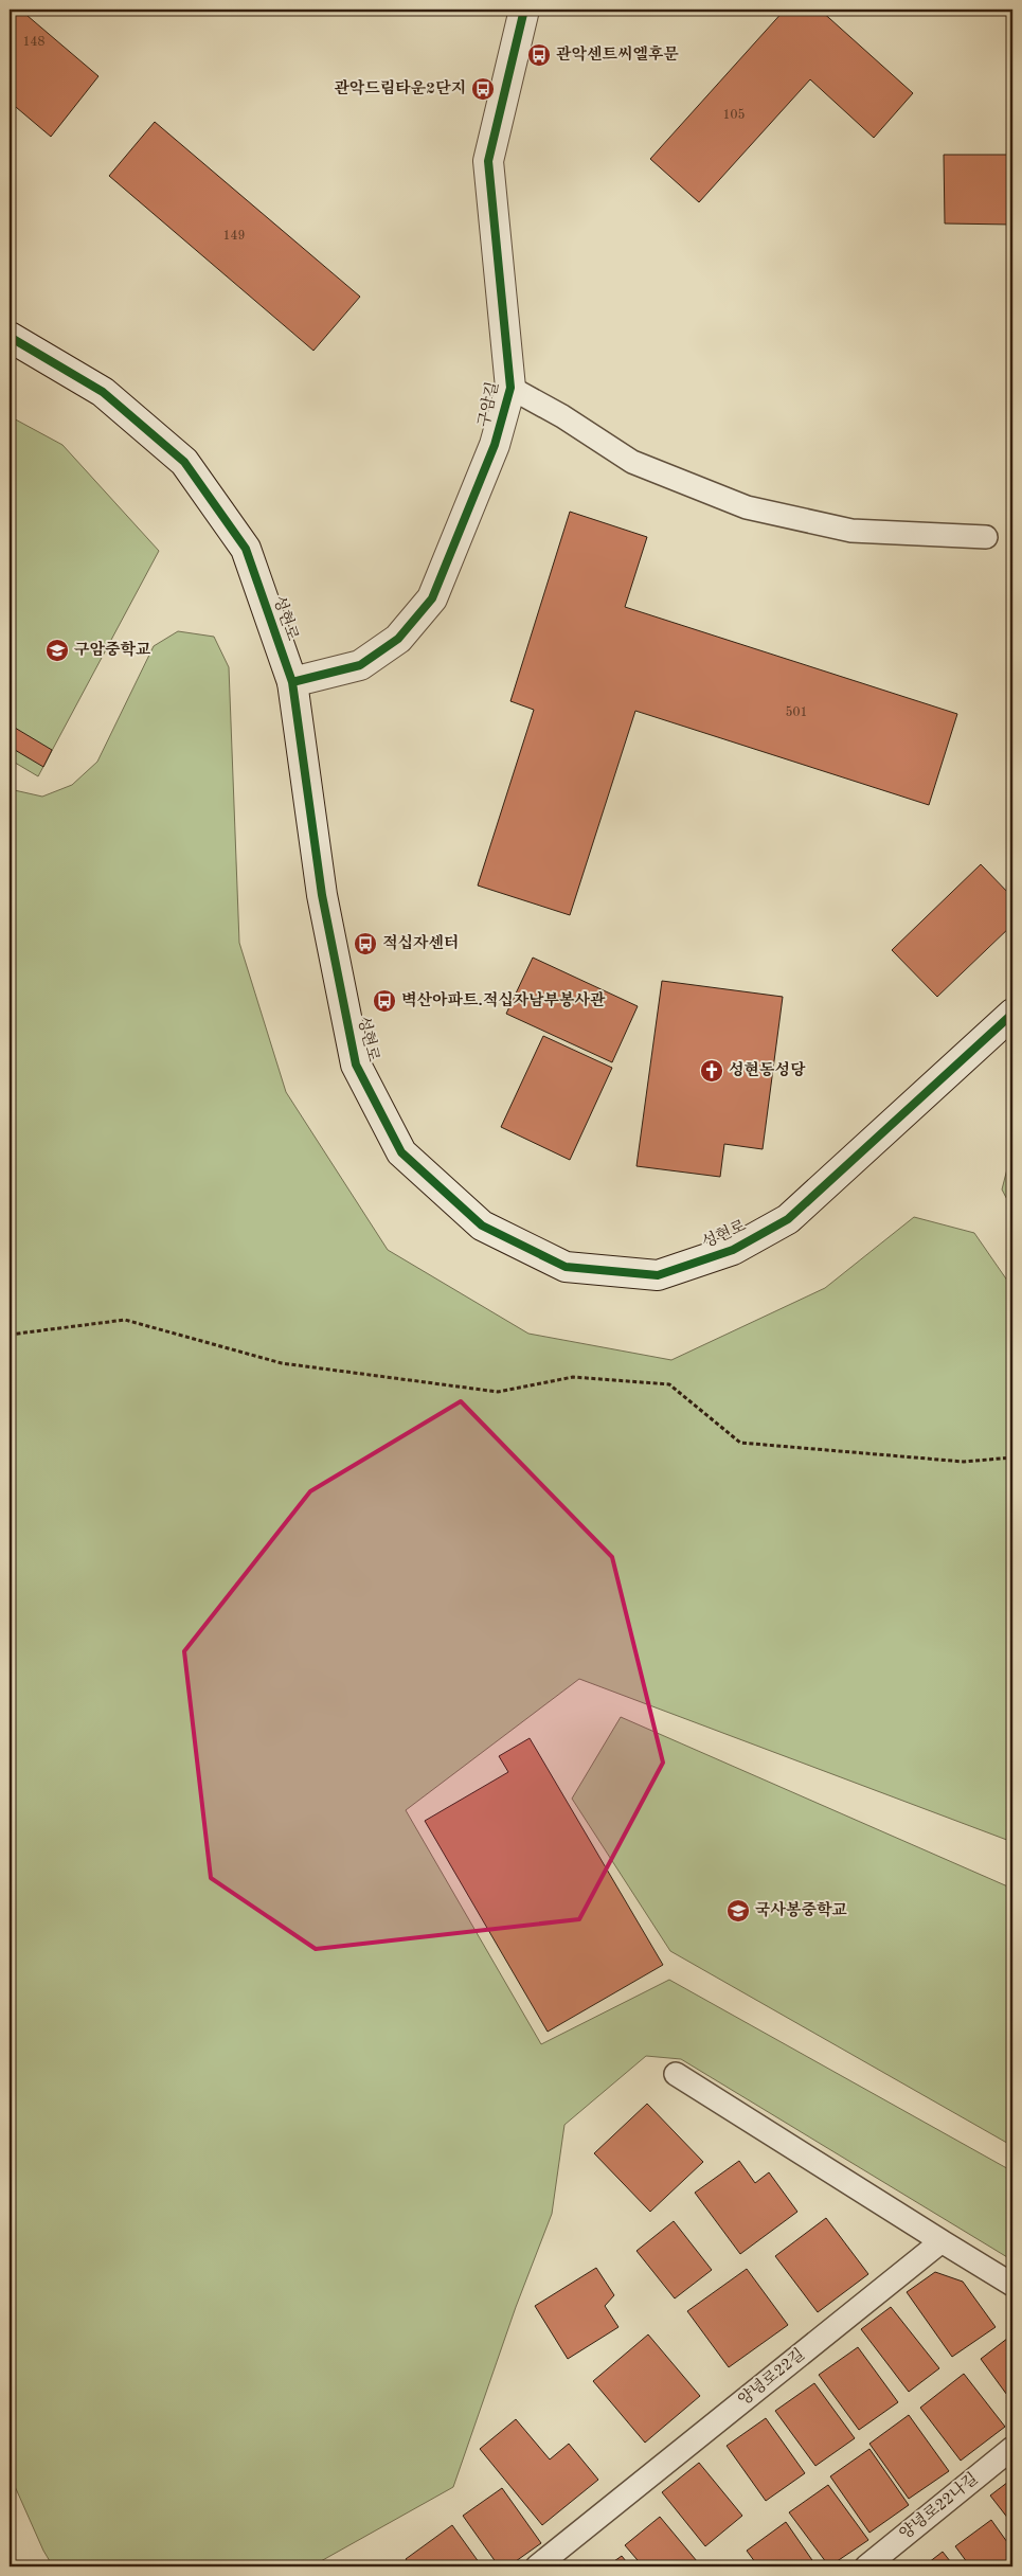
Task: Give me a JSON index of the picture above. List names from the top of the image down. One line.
{"streets":{"street":["구암길","성현로"],"lane":["양녕로22길","양녕로22나길"]},"crossings":[["구암길","성현로"]],"places":{"bus stop":["관악센트씨엘후문","관악드림타운2단지","적십자센터","벽산아파트.적십자남부봉사관"],"school or university":["구암중학교","국사봉중학교"],"church":["성현동성당"]},"house_numbers":["148","105","149","501"]}
